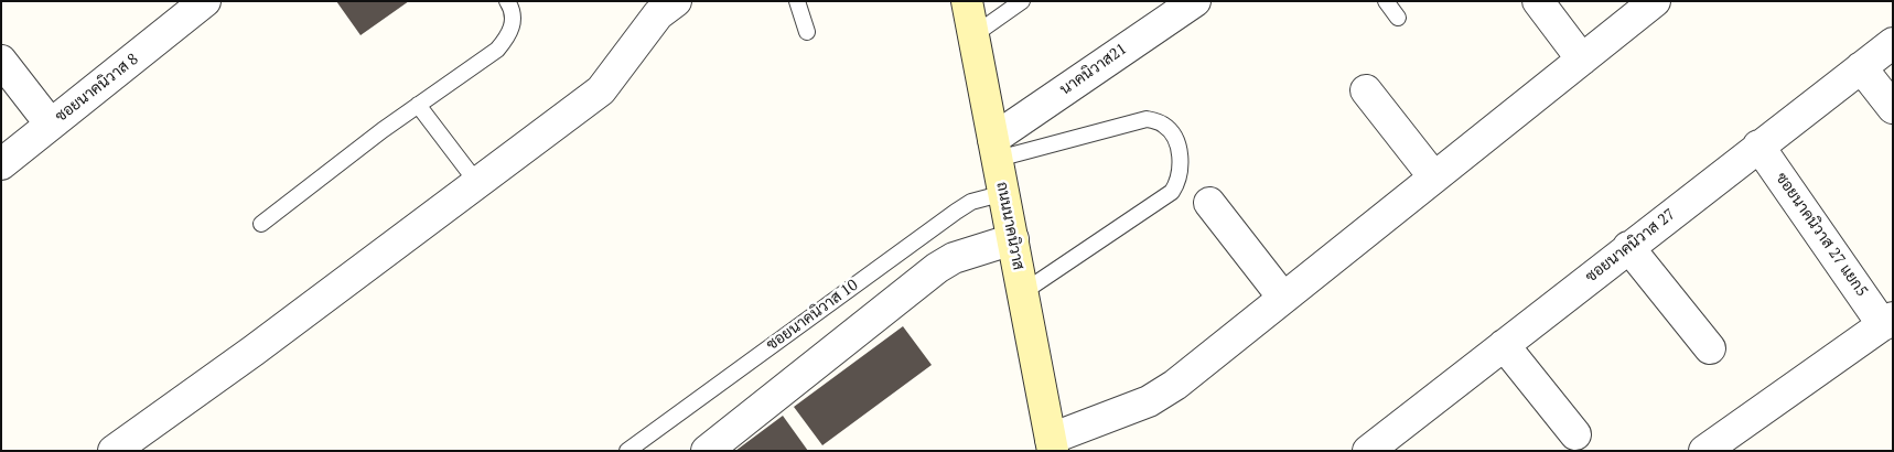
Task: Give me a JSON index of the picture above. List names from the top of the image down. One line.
{"streets":{"main road":["ถนนนาคนิวาส"],"street":["นาคนิวาส21","ซอยนาคนิวาส 8","ซอยนาคนิวาส 27 แยก5","ซอยนาคนิวาส 27"],"lane":["ซอยนาคนิวาส 10"]},"crossings":[["นาคนิวาส21","ถนนนาคนิวาส"],["ถนนนาคนิวาส","ซอยนาคนิวาส 10"],["ซอยนาคนิวาส 27 แยก5","ซอยนาคนิวาส 27"]]}
